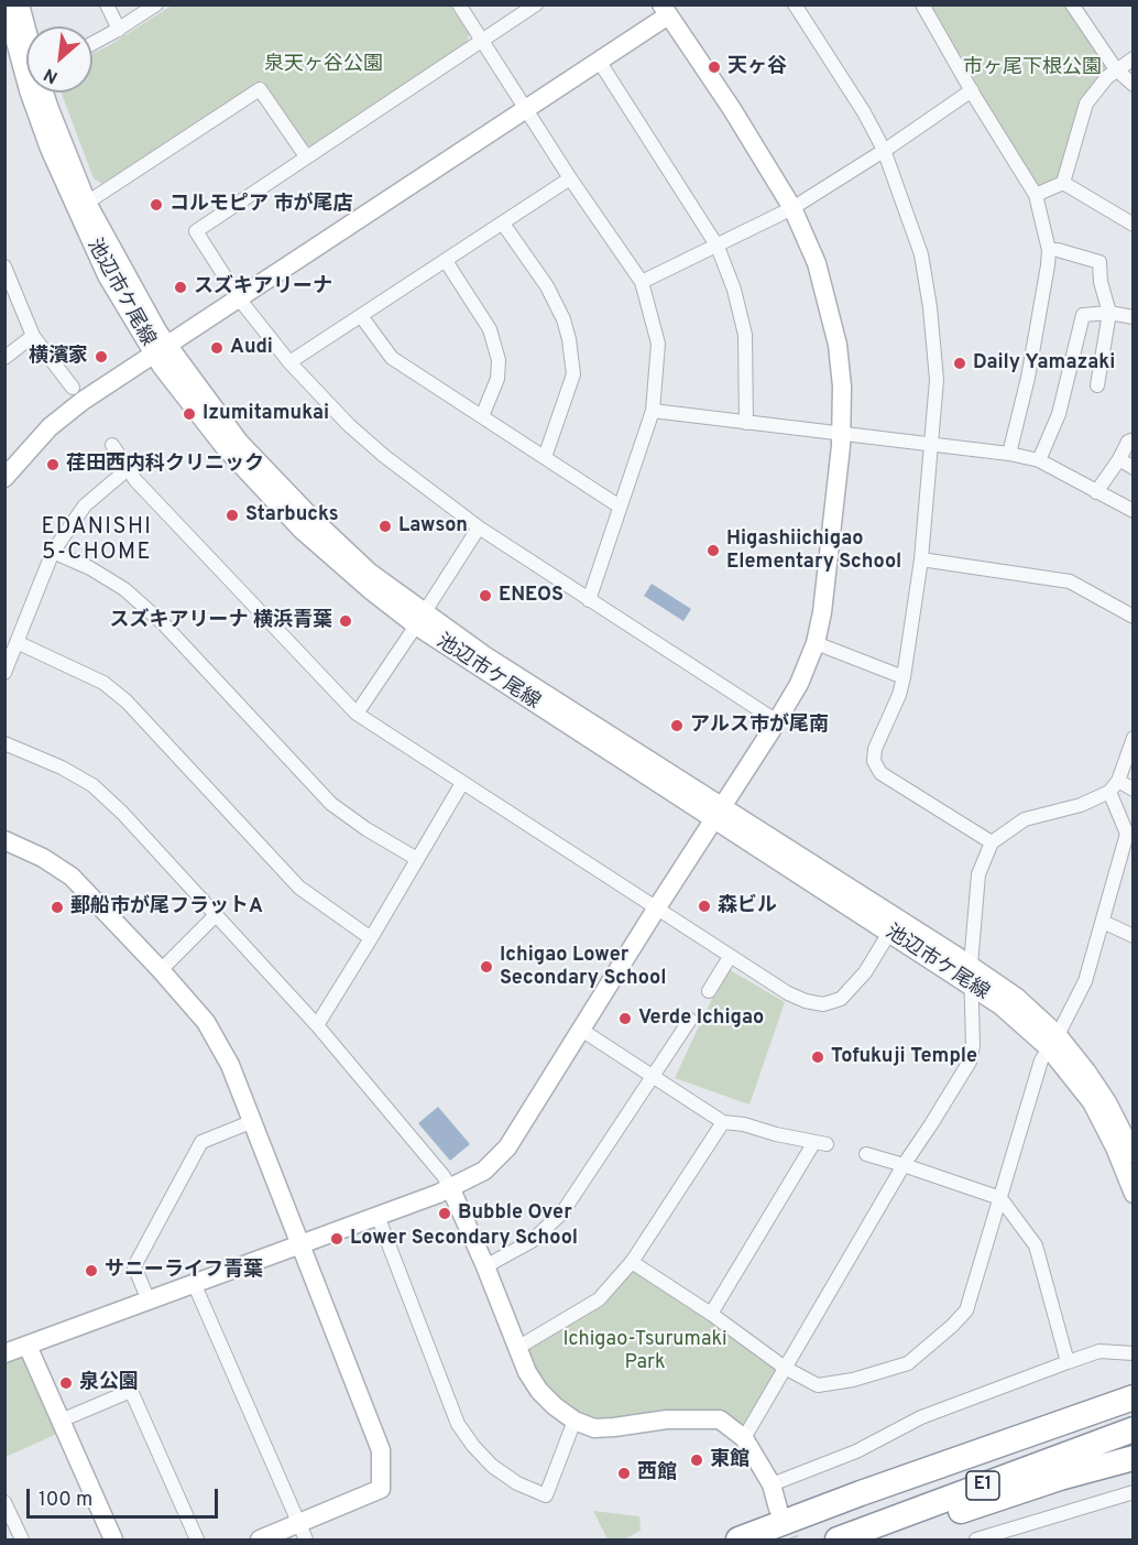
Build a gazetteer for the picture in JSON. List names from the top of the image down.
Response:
{
  "streets": {
    "highway": ["E1"],
    "street": ["池辺市ケ尾線"]
  },
  "districts": ["EDANISHI 5-CHOME"],
  "parks": ["泉天ヶ谷公園", "市ヶ尾下根公園", "Ichigao-Tsurumaki Park"],
  "places": [
    "天ヶ谷",
    "コルモピア 市が尾店",
    "スズキアリーナ",
    "Audi",
    "横濱家",
    "Daily Yamazaki",
    "Izumitamukai",
    "荏田西内科クリニック",
    "Starbucks",
    "Lawson",
    "Higashiichigao Elementary School",
    "ENEOS",
    "スズキアリーナ 横浜青葉",
    "アルス市が尾南",
    "森ビル",
    "郵船市が尾フラットA",
    "Ichigao Lower Secondary School",
    "Verde Ichigao",
    "Tofukuji Temple",
    "Bubble Over",
    "Lower Secondary School",
    "サニーライフ青葉",
    "泉公園",
    "東館",
    "西館"
  ],
  "scale_bar": "100 m",
  "north": "bottom left"
}
